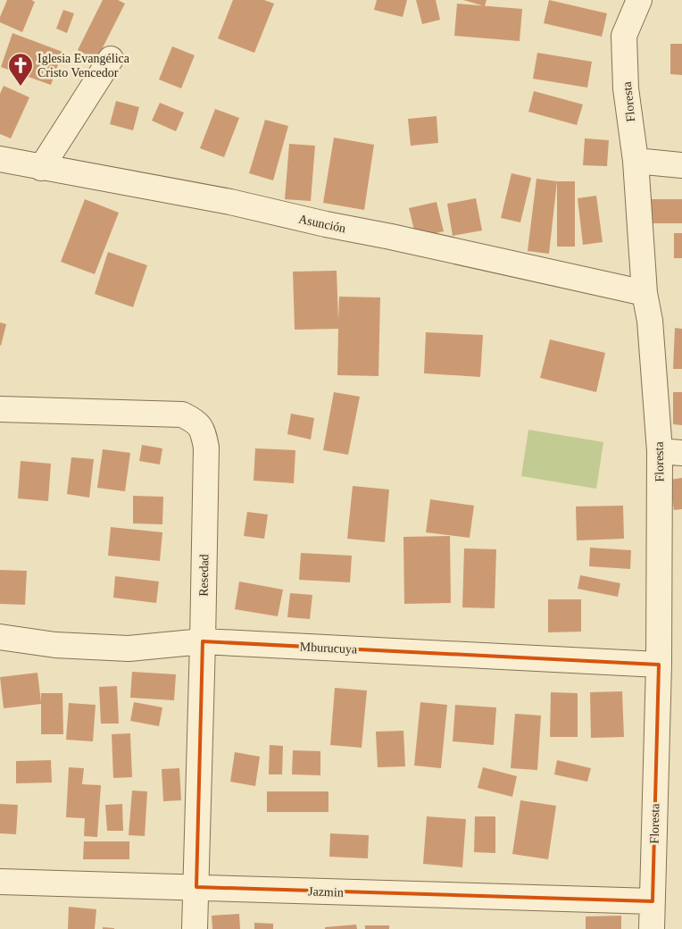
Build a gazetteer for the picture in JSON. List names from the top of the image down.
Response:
{
  "streets": {
    "street": [
      "Floresta",
      "Asunción",
      "Resedad",
      "Mburucuya",
      "Jazmin"
    ]
  },
  "crossings": [
    ["Floresta", "Asunción"],
    ["Floresta", "Mburucuya"],
    ["Floresta", "Jazmin"],
    ["Resedad", "Mburucuya"],
    ["Resedad", "Jazmin"]
  ],
  "places": {
    "church": ["Iglesia Evangélica Cristo Vencedor"]
  }
}
